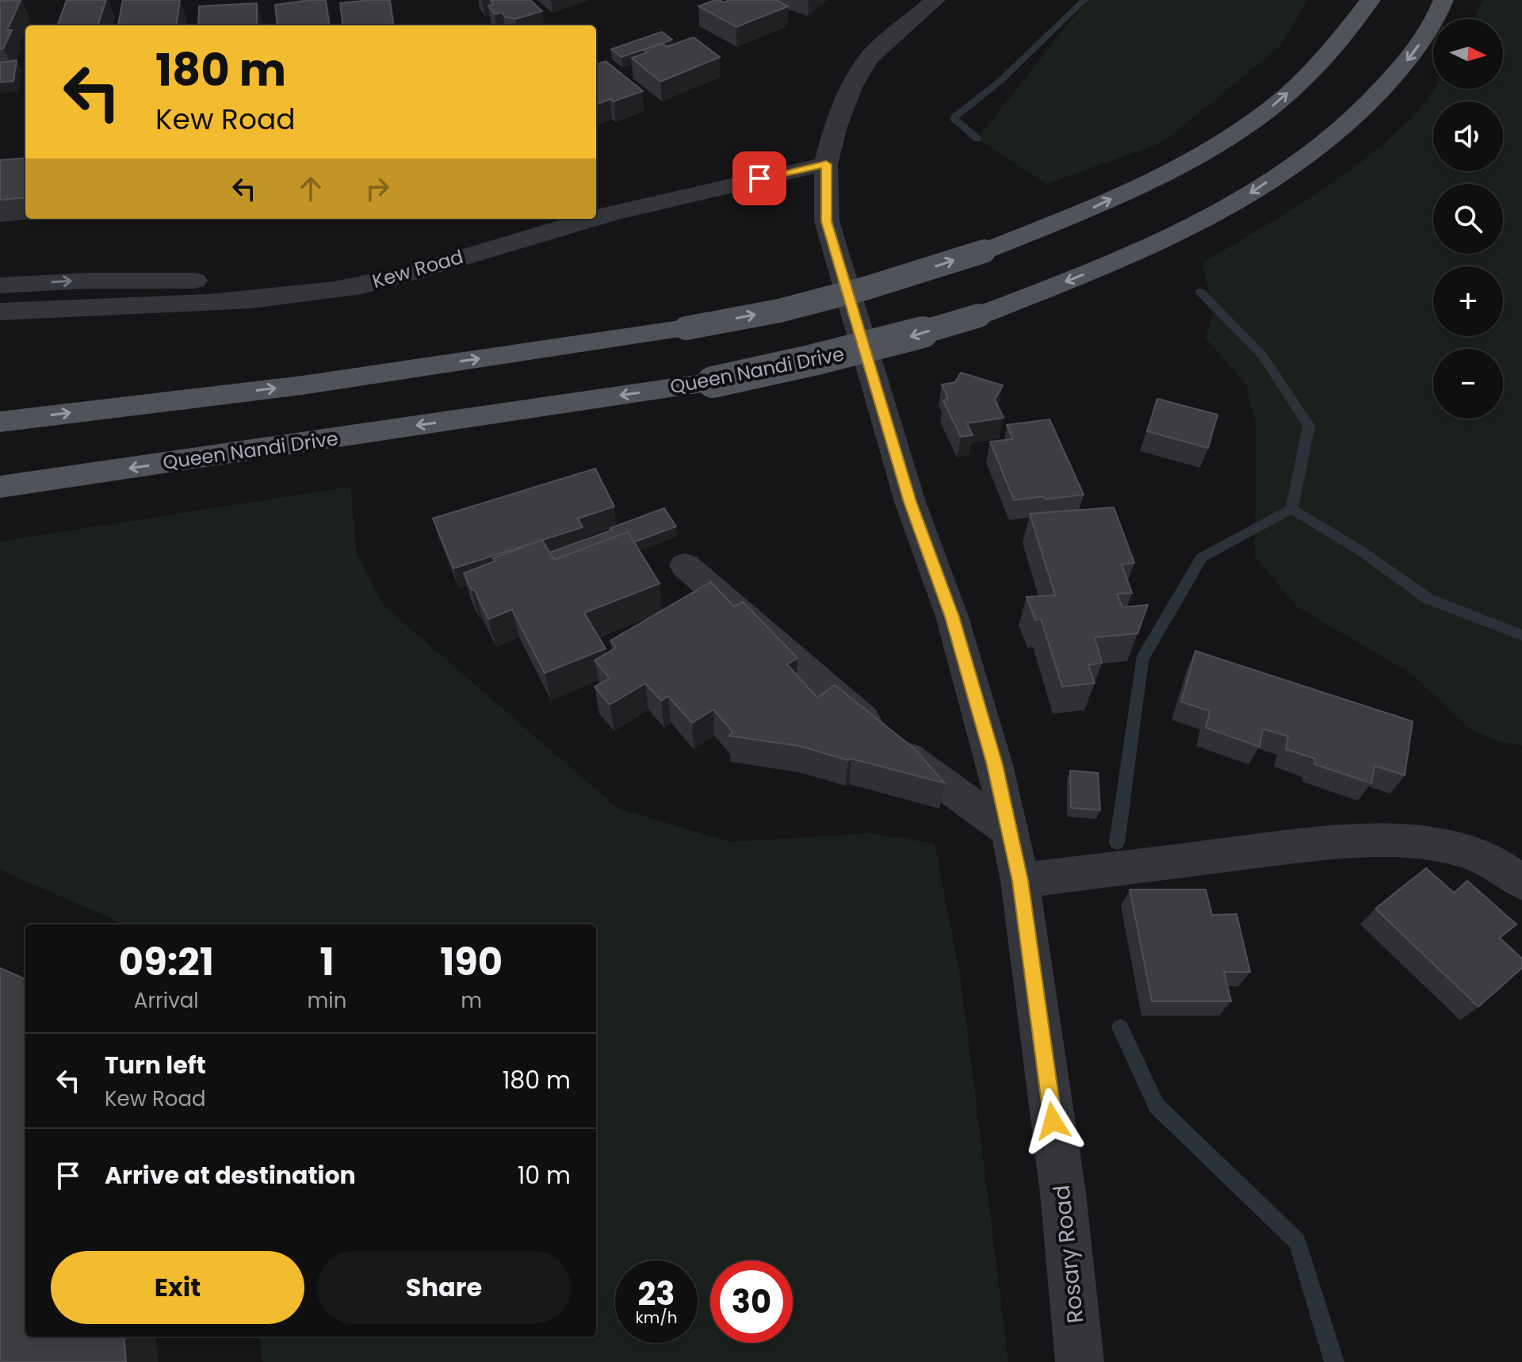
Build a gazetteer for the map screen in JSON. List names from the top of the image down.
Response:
{
  "streets": {
    "main road": ["Queen Nandi Drive"],
    "street": ["Kew Road", "Rosary Road"]
  },
  "crossings": [
    ["Kew Road", "Rosary Road"]
  ],
  "north": "right",
  "page": {
    "map_buttons": ["+", "−"],
    "turn": ["180 m", "Kew Road"],
    "eta": [
      "09:21",
      "Arrival",
      "1",
      "min",
      "190",
      "m"
    ],
    "list": [
      {
        "name": "Turn left",
        "note": "Kew Road",
        "value": "180 m"
      },
      {
        "name": "Arrive at destination",
        "value": "10 m"
      }
    ],
    "buttons": ["Exit", "Share"],
    "speed": "23 km/h",
    "limit": "30"
  }
}
